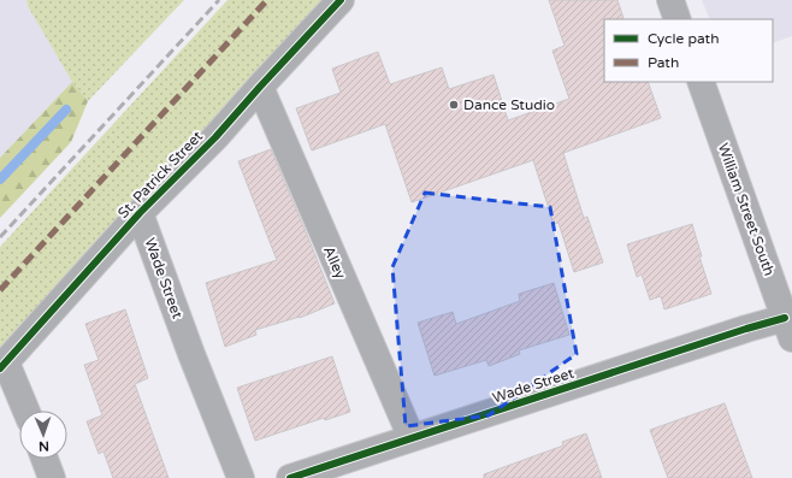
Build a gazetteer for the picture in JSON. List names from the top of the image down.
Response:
{
  "streets": {
    "street": [
      "St. Patrick Street",
      "William Street South",
      "Alley",
      "Wade Street"
    ]
  },
  "crossings": [
    ["St. Patrick Street", "Alley"],
    ["St. Patrick Street", "Wade Street"],
    ["William Street South", "Wade Street"],
    ["Alley", "Wade Street"]
  ],
  "places": ["Dance Studio"],
  "legend": ["Cycle path", "Path"],
  "north": "bottom"
}
